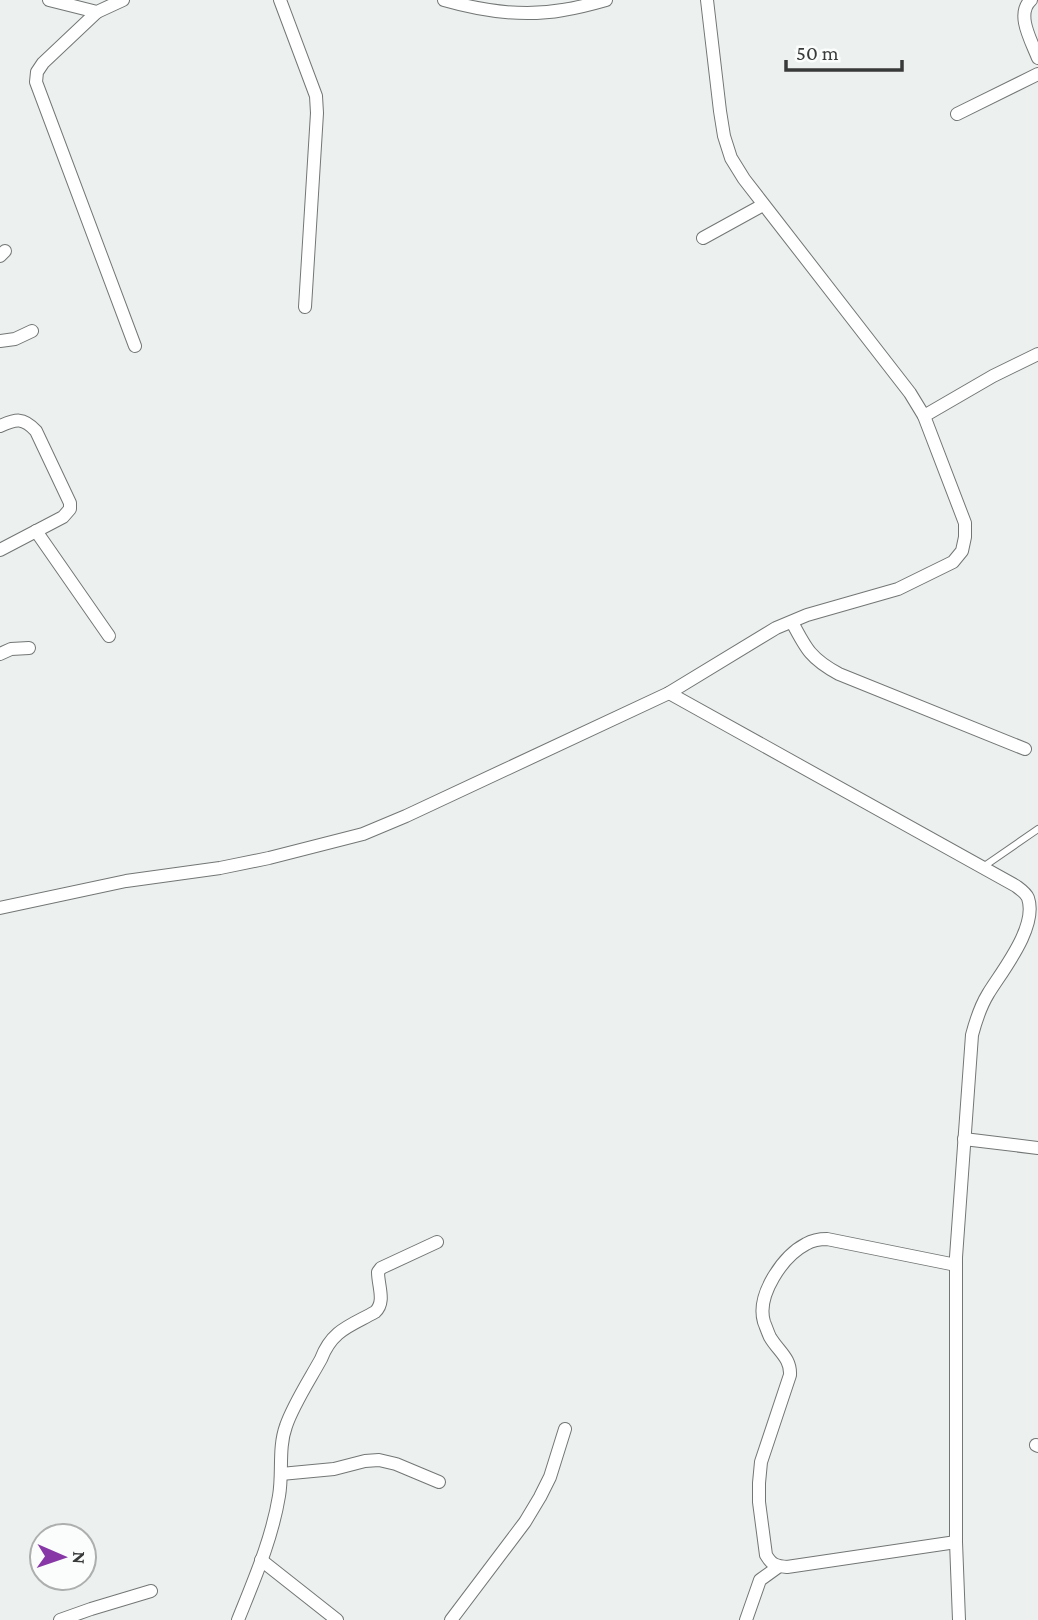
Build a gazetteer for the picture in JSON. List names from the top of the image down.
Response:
{
  "scale_bar": "50 m",
  "north": "right"
}
